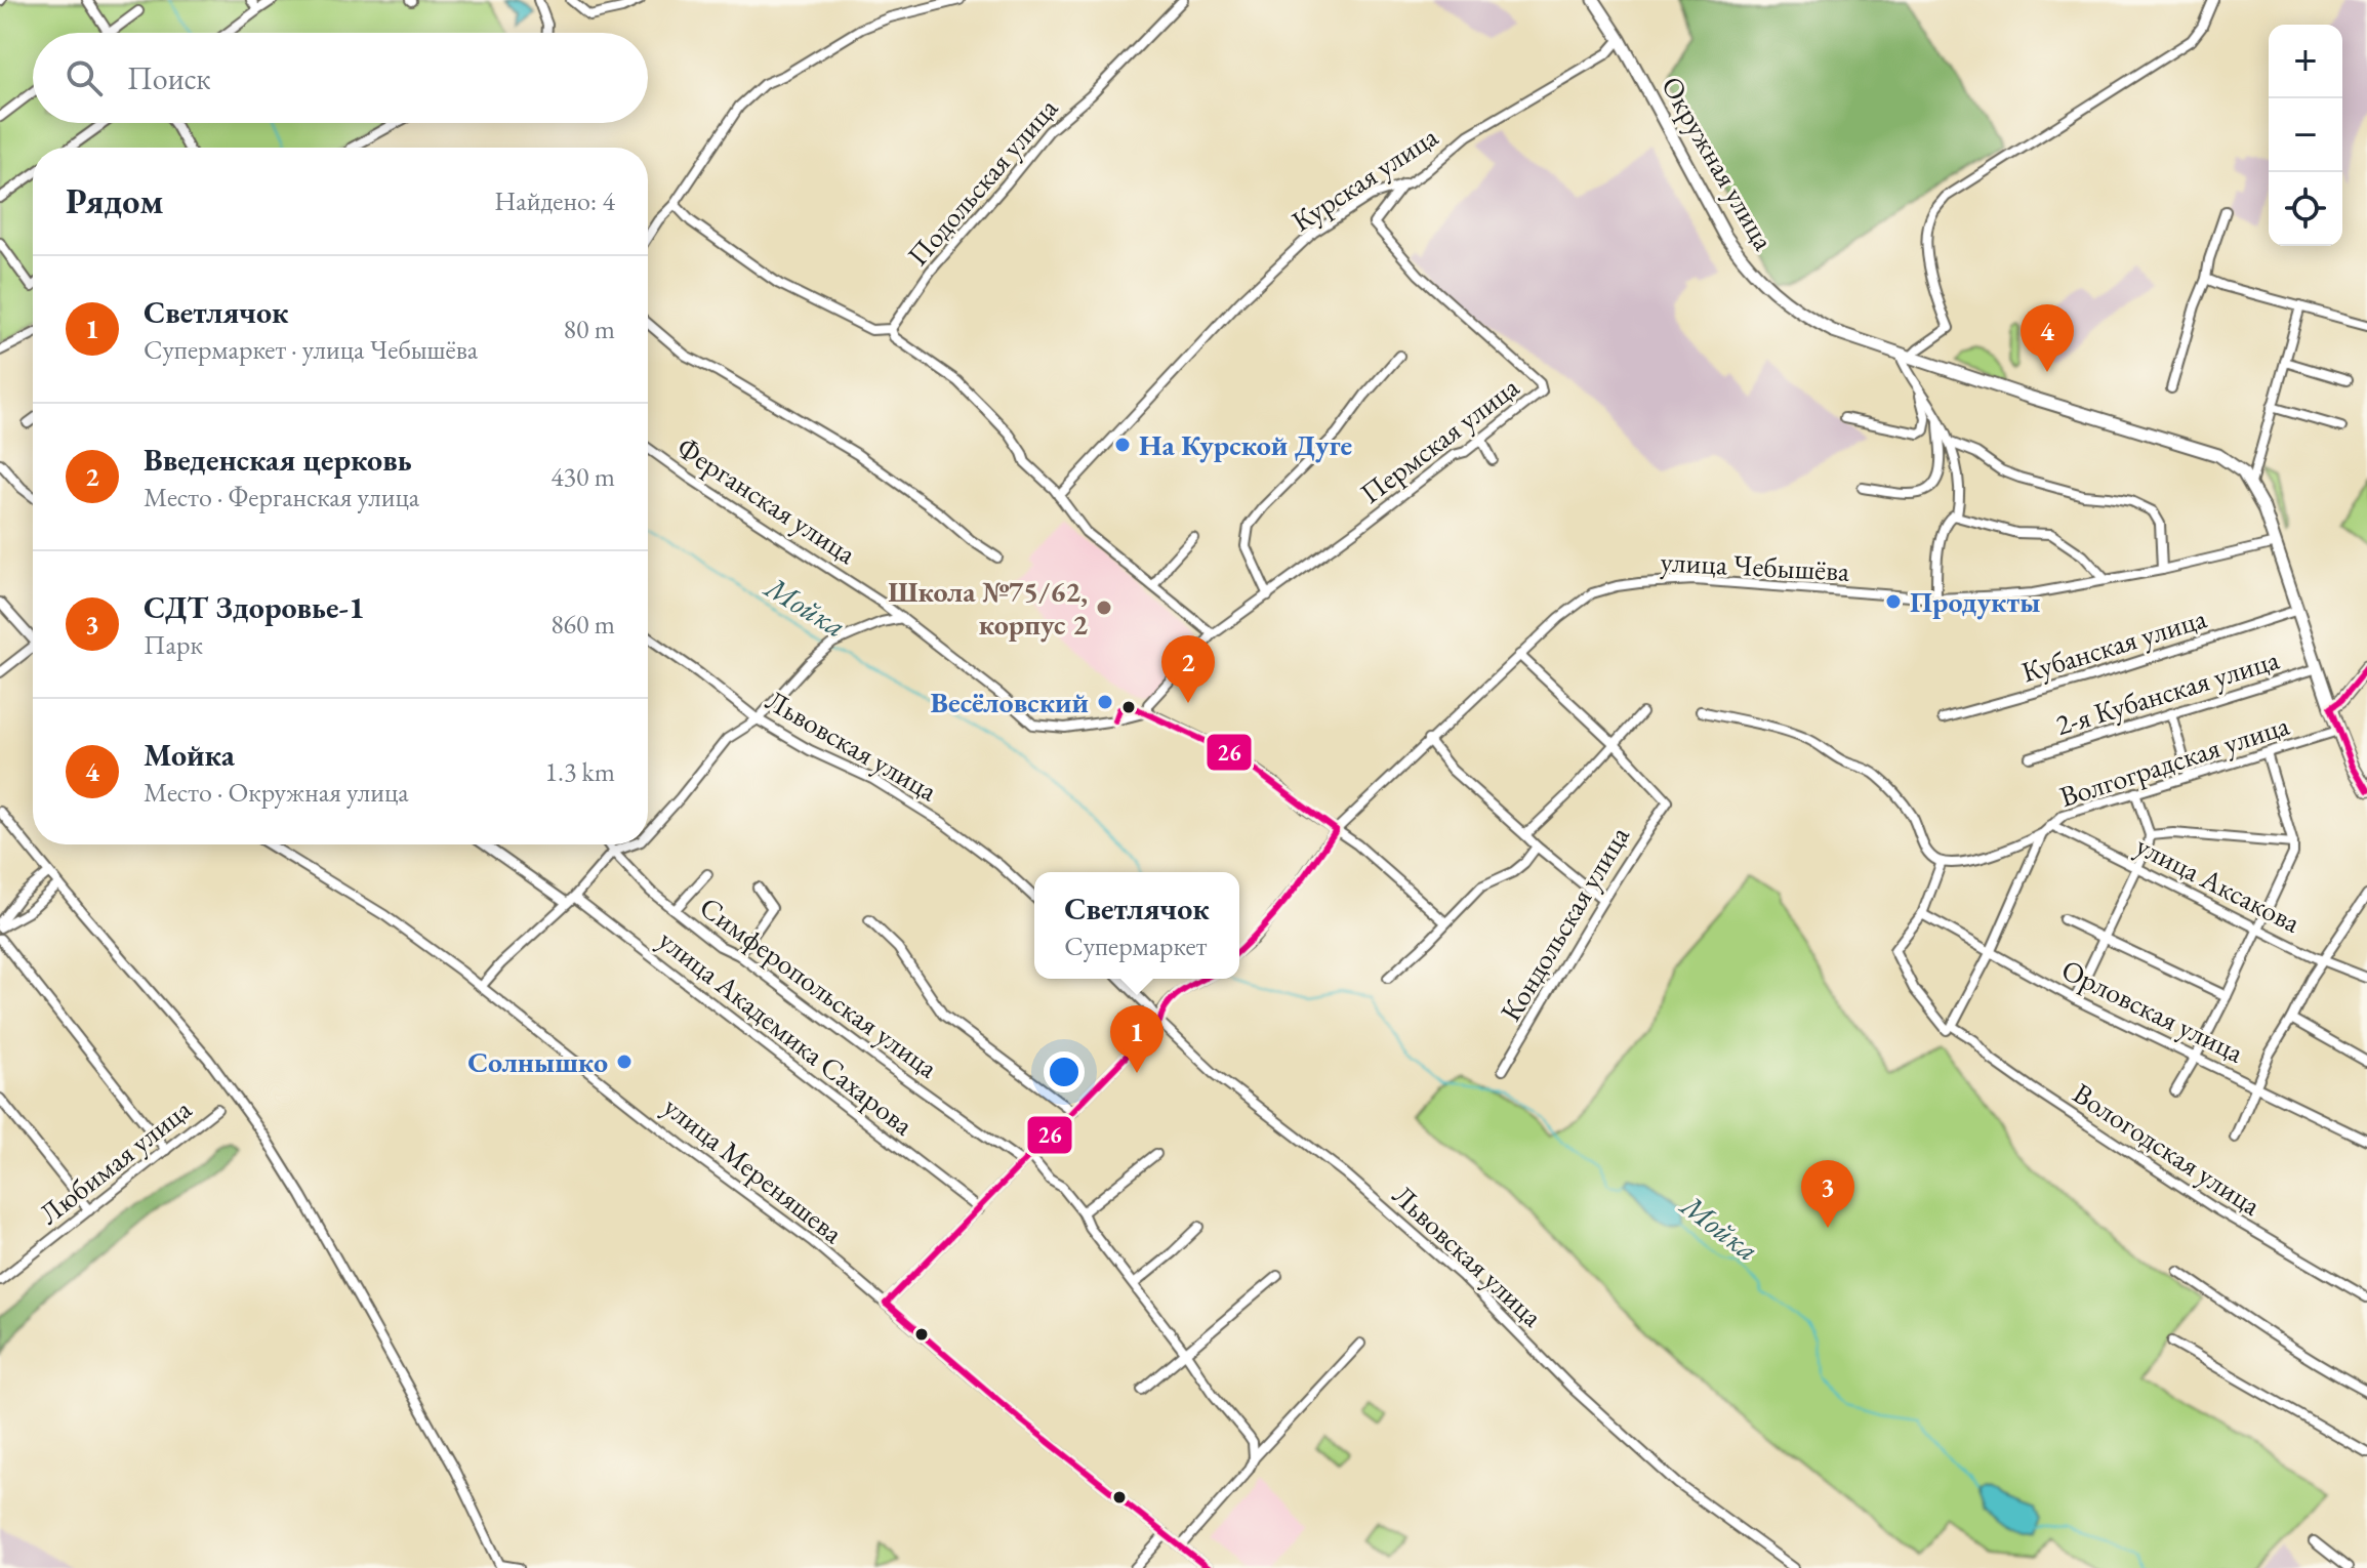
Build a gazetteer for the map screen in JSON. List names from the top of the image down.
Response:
{
  "streets": {
    "main road": ["Окружная улица"],
    "street": [
      "Курская улица",
      "Подольская улица",
      "Пермская улица",
      "Ферганская улица",
      "улица Чебышёва",
      "Кубанская улица",
      "2-я Кубанская улица",
      "Львовская улица",
      "Волгоградская улица",
      "улица Аксакова",
      "Кондольская улица",
      "Симферопольская улица",
      "Орловская улица",
      "улица Академика Сахарова",
      "Вологодская улица",
      "Любимая улица",
      "улица Мереняшева"
    ]
  },
  "crossings": [
    ["Окружная улица", "Курская улица"],
    ["Окружная улица", "улица Чебышёва"],
    ["Окружная улица", "Кубанская улица"],
    ["Окружная улица", "2-я Кубанская улица"],
    ["Окружная улица", "Волгоградская улица"],
    ["Курская улица", "Пермская улица"],
    ["Пермская улица", "Ферганская улица"],
    ["Волгоградская улица", "улица Аксакова"],
    ["Волгоградская улица", "Орловская улица"],
    ["Волгоградская улица", "Вологодская улица"],
    ["Орловская улица", "Вологодская улица"]
  ],
  "water": ["Мойка"],
  "places": [
    "На Курской Дуге",
    "Продукты",
    "Школа №75/62, корпус 2",
    "Весёловский",
    "Солнышко"
  ],
  "lines": ["transit line 26"],
  "page": {
    "map_buttons": ["+", "−"],
    "search": "Поиск",
    "heading": ["Рядом", "Найдено: 4"],
    "list": [
      {
        "mark": "1",
        "name": "Светлячок",
        "note": "Супермаркет · улица Чебышёва",
        "value": "80 m"
      },
      {
        "mark": "2",
        "name": "Введенская церковь",
        "note": "Место · Ферганская улица",
        "value": "430 m"
      },
      {
        "mark": "3",
        "name": "СДТ Здоровье-1",
        "note": "Парк",
        "value": "860 m"
      },
      {
        "mark": "4",
        "name": "Мойка",
        "note": "Место · Окружная улица",
        "value": "1.3 km"
      }
    ],
    "pins": [
      "4",
      "2",
      "1",
      "3"
    ],
    "popup": ["Светлячок", "Супермаркет"]
  }
}
